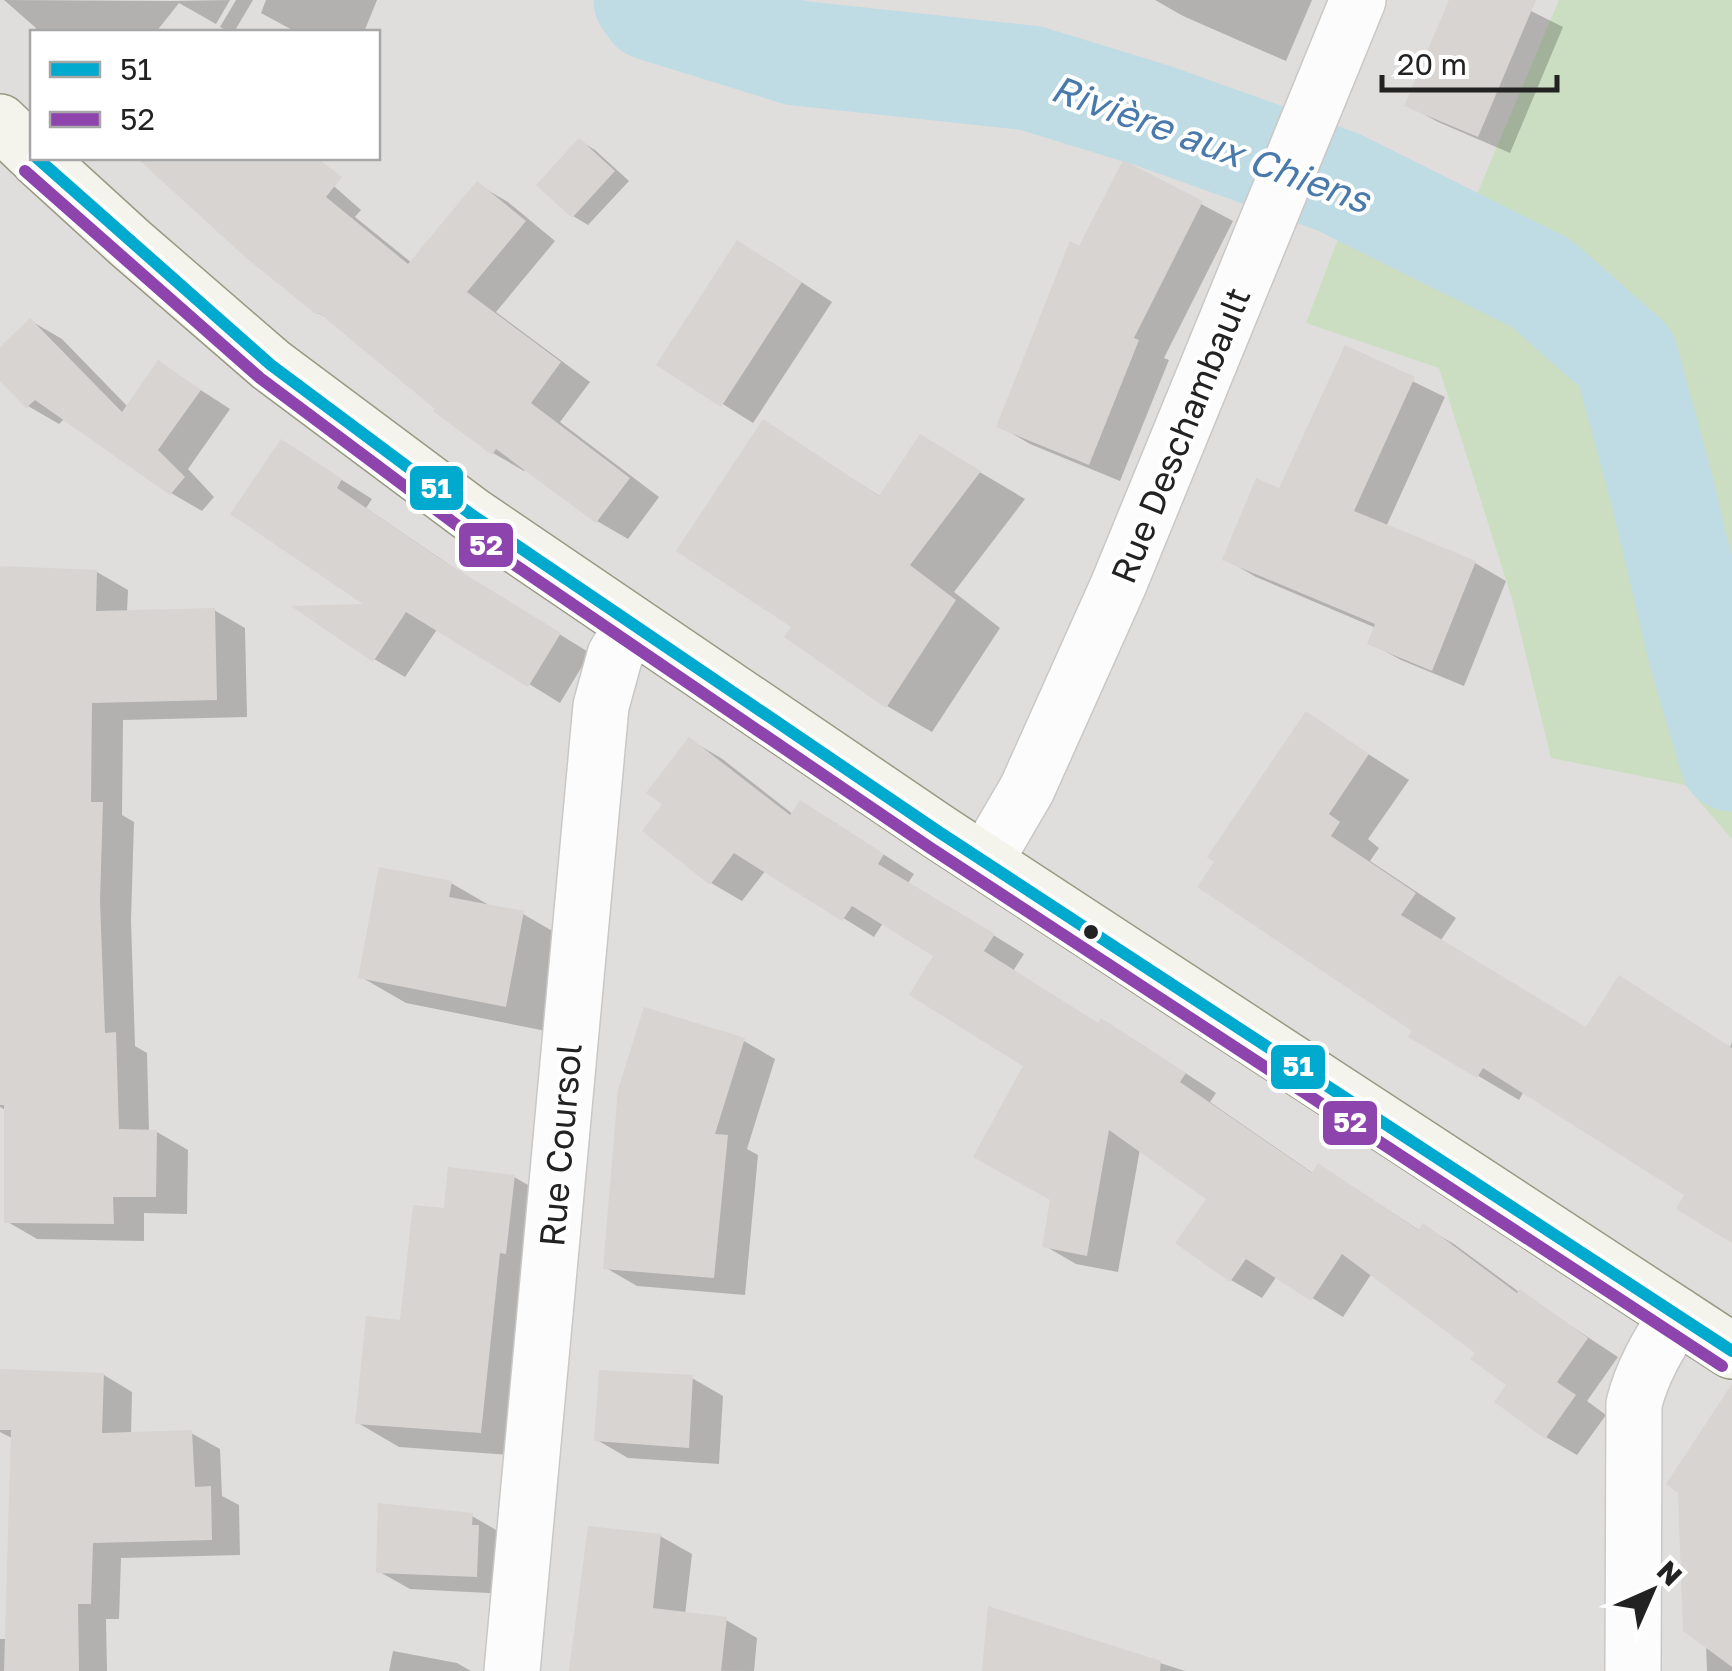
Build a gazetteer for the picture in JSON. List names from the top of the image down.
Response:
{
  "streets": {
    "street": ["Rue Deschambault", "Rue Coursol"]
  },
  "water": ["Rivière aux Chiens"],
  "lines": ["transit line 51", "transit line 52"],
  "legend": ["51", "52"],
  "scale_bar": "20 m",
  "north": "top right"
}
